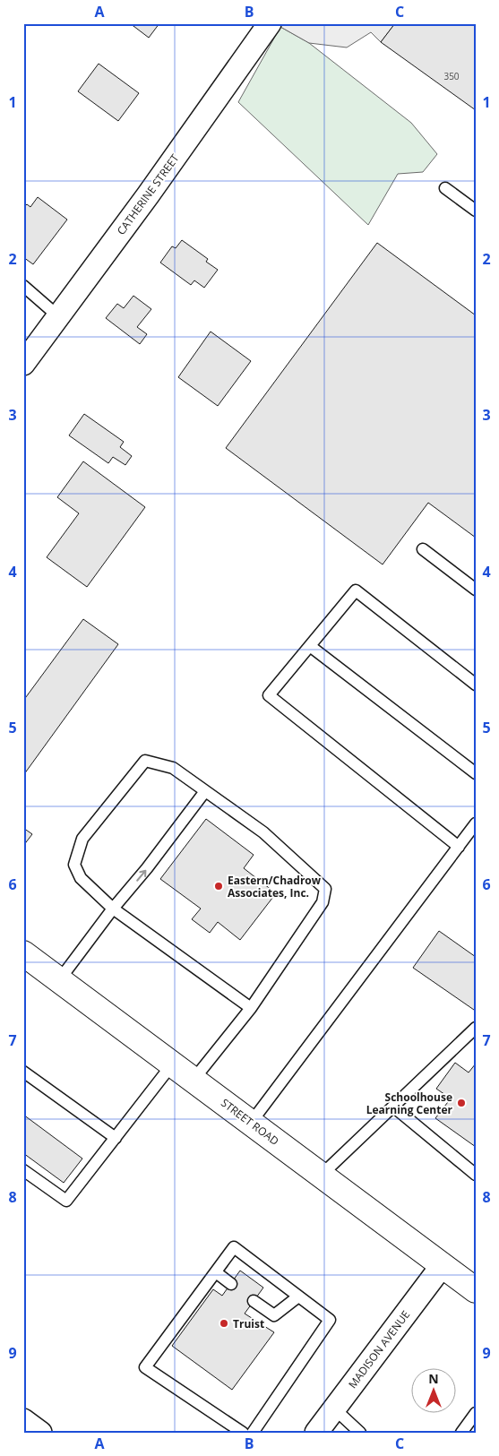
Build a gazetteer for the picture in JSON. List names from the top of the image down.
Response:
{
  "streets": {
    "main road": ["STREET ROAD"],
    "street": ["CATHERINE STREET", "MADISON AVENUE"]
  },
  "crossings": [
    ["STREET ROAD", "MADISON AVENUE"]
  ],
  "places": ["Eastern/Chadrow Associates, Inc.", "Schoolhouse Learning Center", "Truist"],
  "house_numbers": ["350"],
  "north": "top",
  "grid": {
    "columns": ["A", "B", "C"],
    "rows": [
      "1",
      "2",
      "3",
      "4",
      "5",
      "6",
      "7",
      "8",
      "9"
    ]
  }
}
